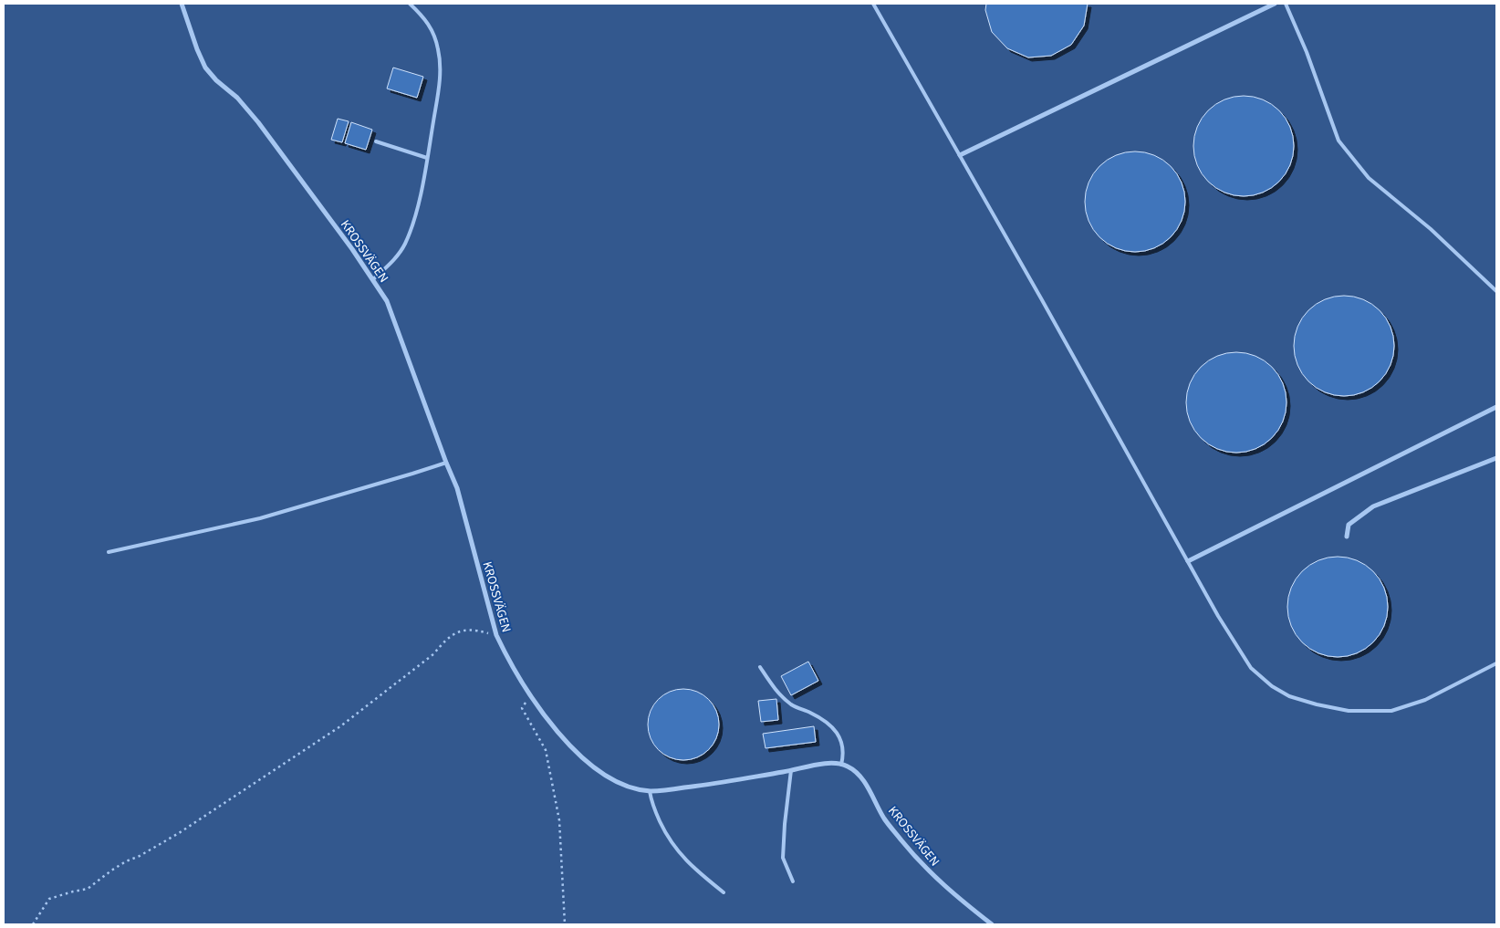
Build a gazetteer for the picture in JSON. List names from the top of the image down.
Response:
{
  "streets": {
    "street": ["KROSSVÄGEN"]
  }
}
